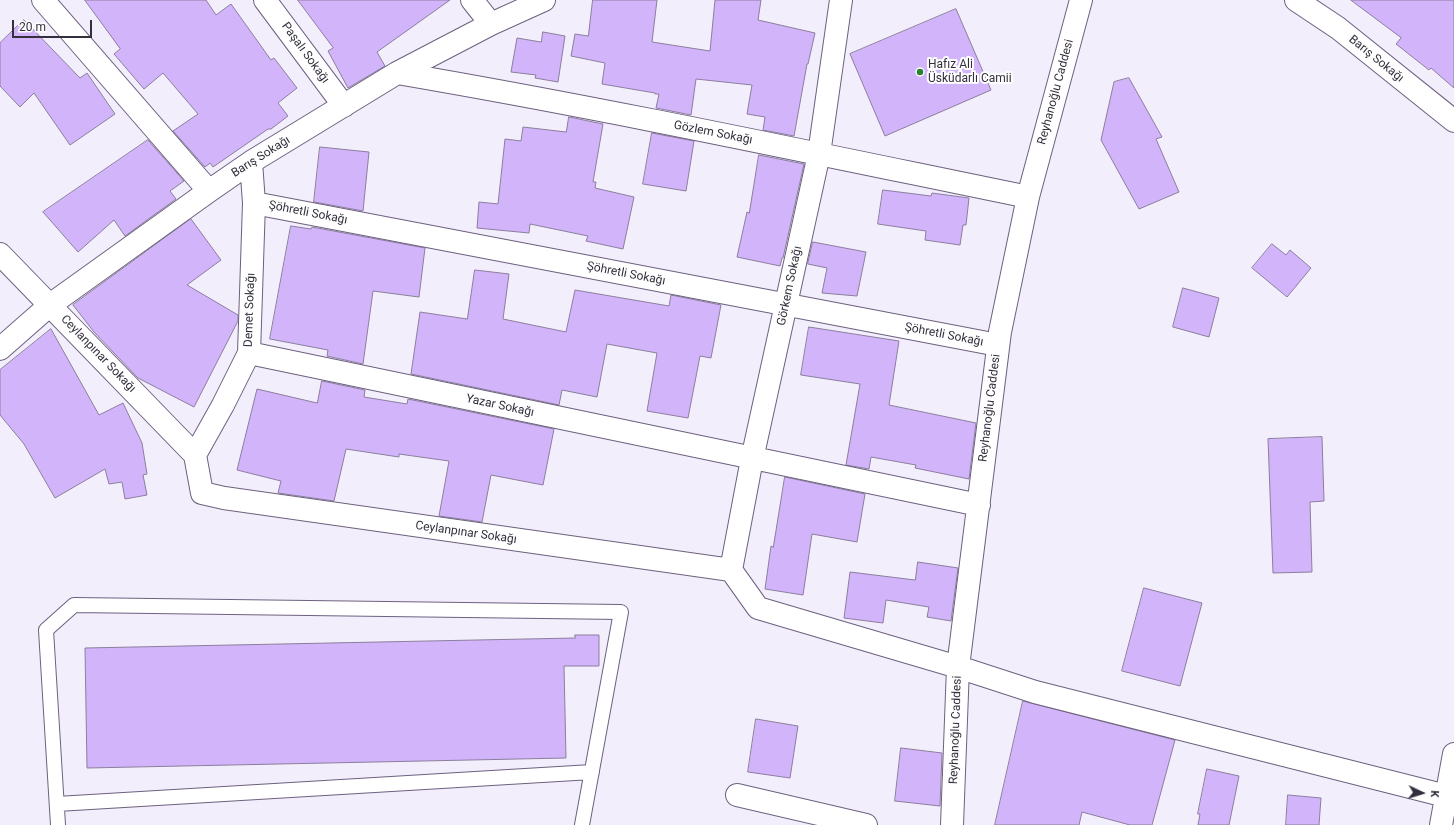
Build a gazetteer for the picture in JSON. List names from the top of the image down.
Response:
{
  "streets": {
    "street": [
      "Paşalı Sokağı",
      "Barış Sokağı",
      "Reyhanoğlu Caddesi",
      "Gözlem Sokağı",
      "Şöhretli Sokağı",
      "Görkem Sokağı",
      "Demet Sokağı",
      "Ceylanpınar Sokağı",
      "Yazar Sokağı"
    ]
  },
  "crossings": [
    ["Paşalı Sokağı", "Barış Sokağı"],
    ["Barış Sokağı", "Gözlem Sokağı"],
    ["Barış Sokağı", "Demet Sokağı"],
    ["Barış Sokağı", "Ceylanpınar Sokağı"],
    ["Reyhanoğlu Caddesi", "Gözlem Sokağı"],
    ["Reyhanoğlu Caddesi", "Şöhretli Sokağı"],
    ["Reyhanoğlu Caddesi", "Yazar Sokağı"],
    ["Gözlem Sokağı", "Görkem Sokağı"],
    ["Şöhretli Sokağı", "Görkem Sokağı"],
    ["Şöhretli Sokağı", "Demet Sokağı"],
    ["Görkem Sokağı", "Ceylanpınar Sokağı"],
    ["Görkem Sokağı", "Yazar Sokağı"],
    ["Demet Sokağı", "Ceylanpınar Sokağı"],
    ["Demet Sokağı", "Yazar Sokağı"]
  ],
  "places": ["Hafız Ali Üsküdarlı Camii"],
  "scale_bar": "20 m",
  "north": "right"
}
